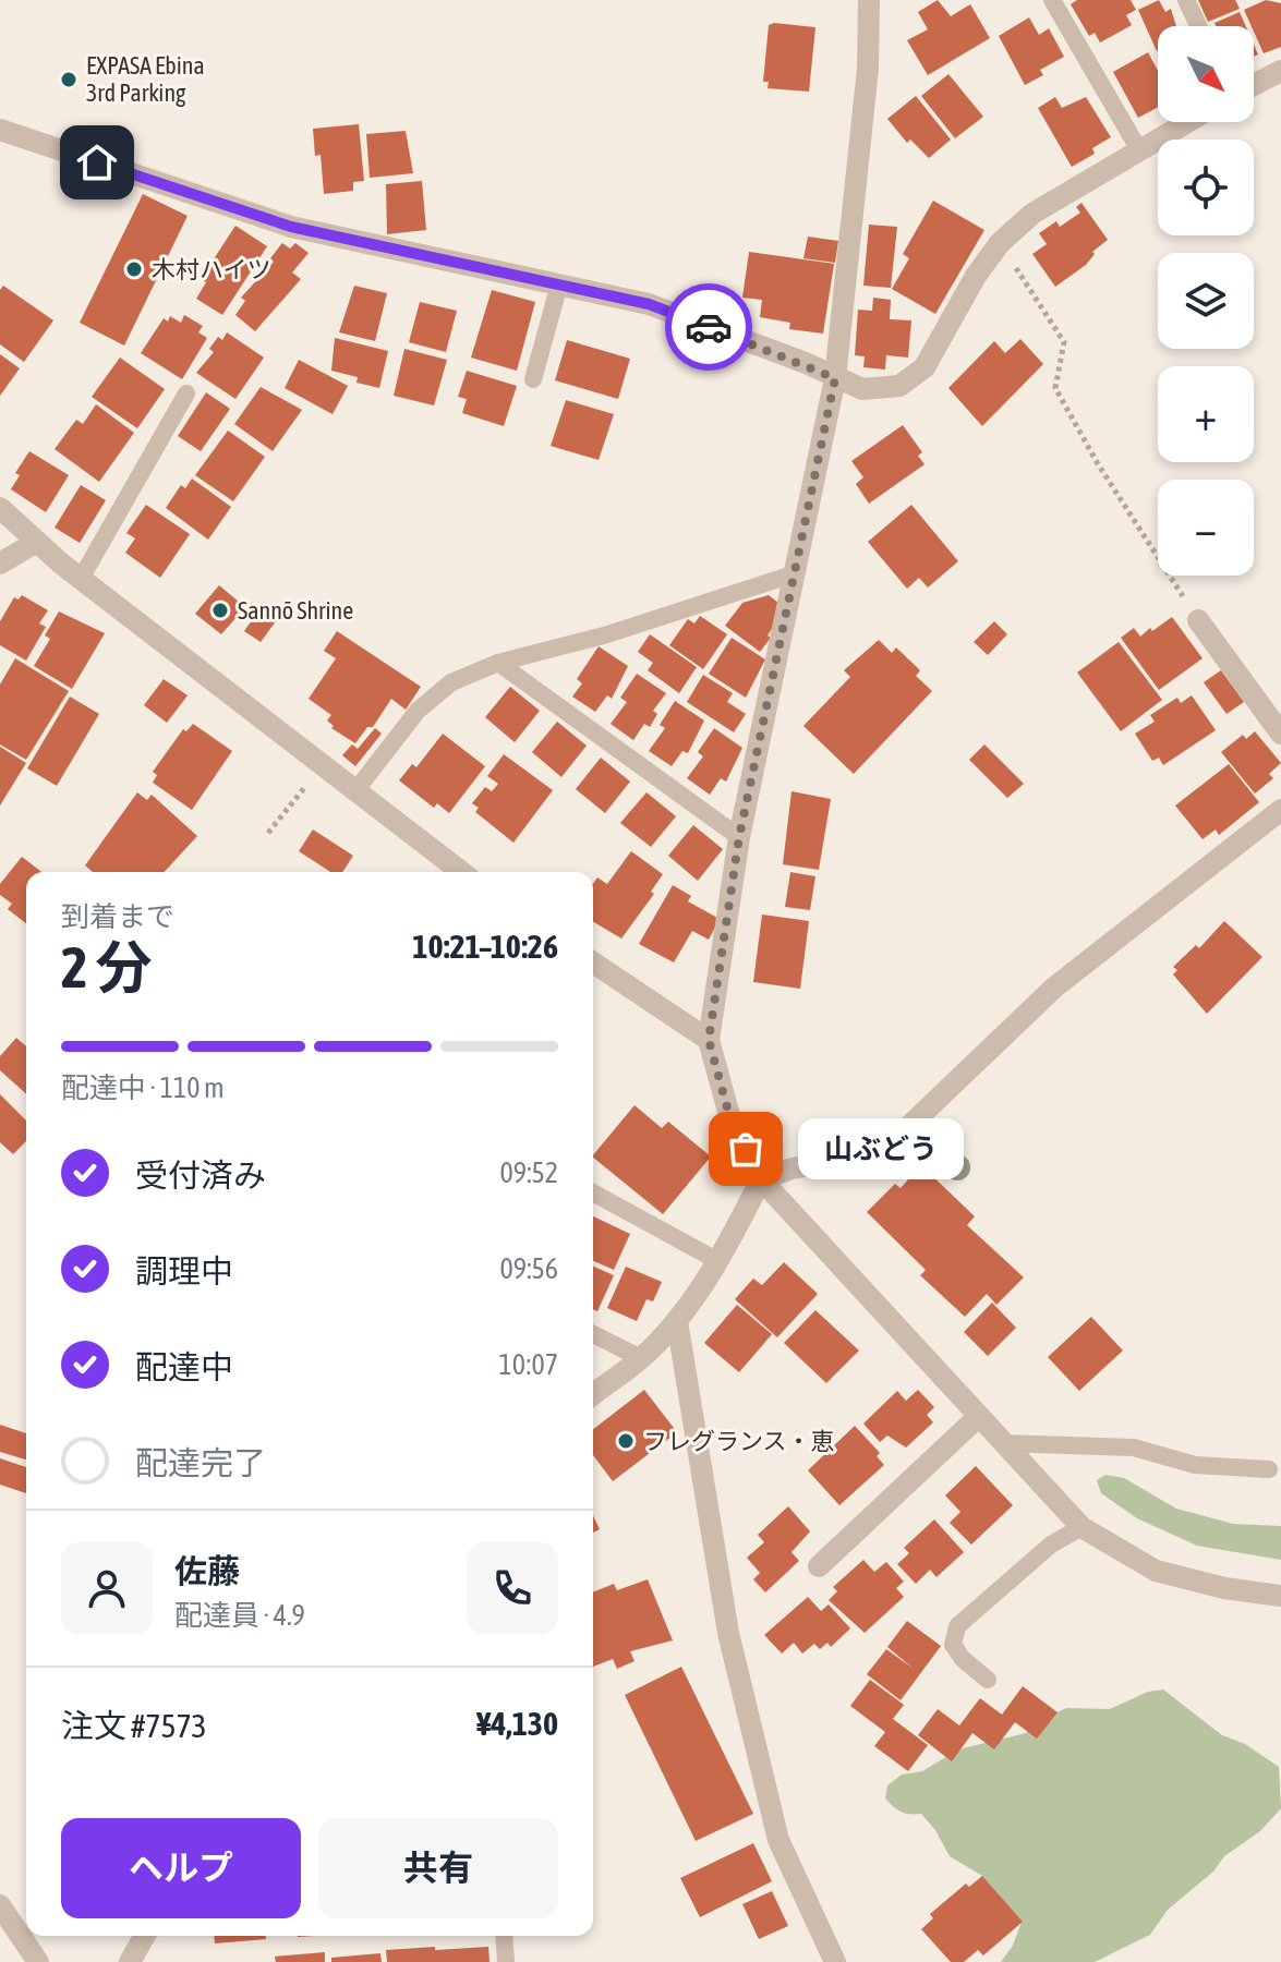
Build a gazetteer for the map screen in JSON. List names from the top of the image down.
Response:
{
  "places": [
    "EXPASA Ebina 3rd Parking",
    "木村ハイツ",
    "Sannō Shrine",
    "山ぶどう",
    "フレグランス・恵"
  ],
  "north": "bottom right",
  "page": {
    "map_buttons": ["+", "−"],
    "heading": ["2 分", "到着まで", "10:21–10:26"],
    "panel": [
      "佐藤",
      "配達員 · 4.9",
      "注文 #7573",
      "¥4,130"
    ],
    "bar": "配達中 · 110 m",
    "bubble": "山ぶどう",
    "list": [
      ["受付済み", "09:52"],
      ["調理中", "09:56"],
      ["配達中", "10:07"],
      "配達完了"
    ],
    "buttons": ["ヘルプ", "共有"]
  }
}
